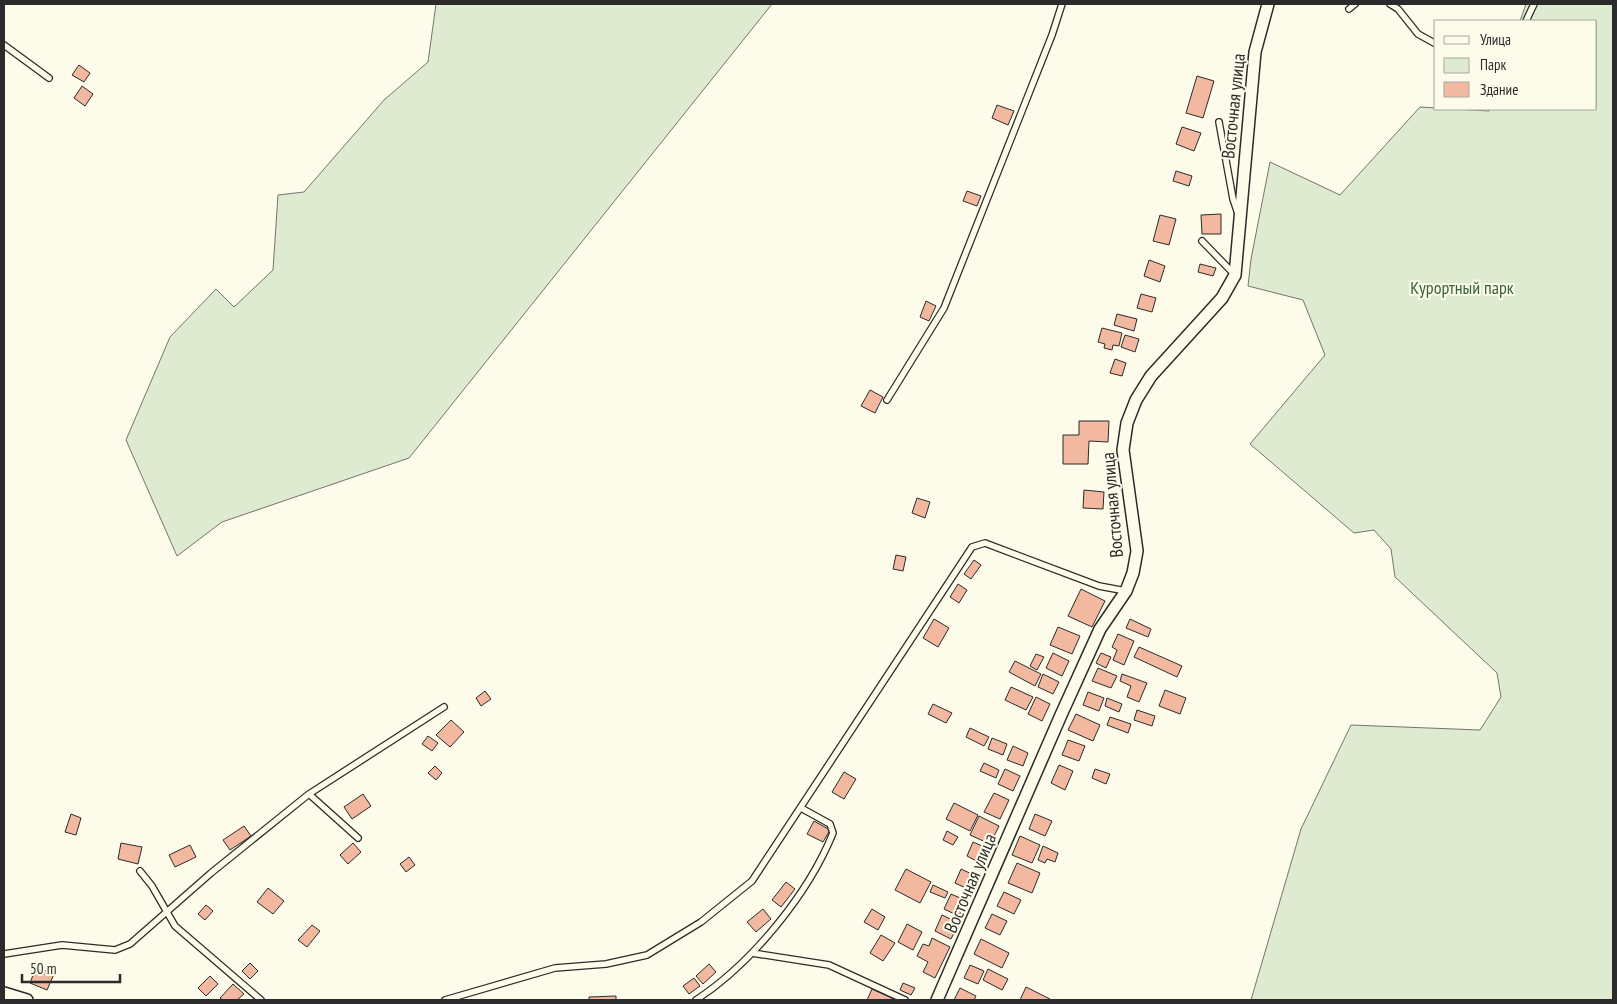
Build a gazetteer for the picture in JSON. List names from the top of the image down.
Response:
{
  "streets": {
    "street": ["Восточная улица"]
  },
  "parks": ["Курортный парк"],
  "legend": ["Улица", "Парк", "Здание"],
  "scale_bar": "50 m"
}
